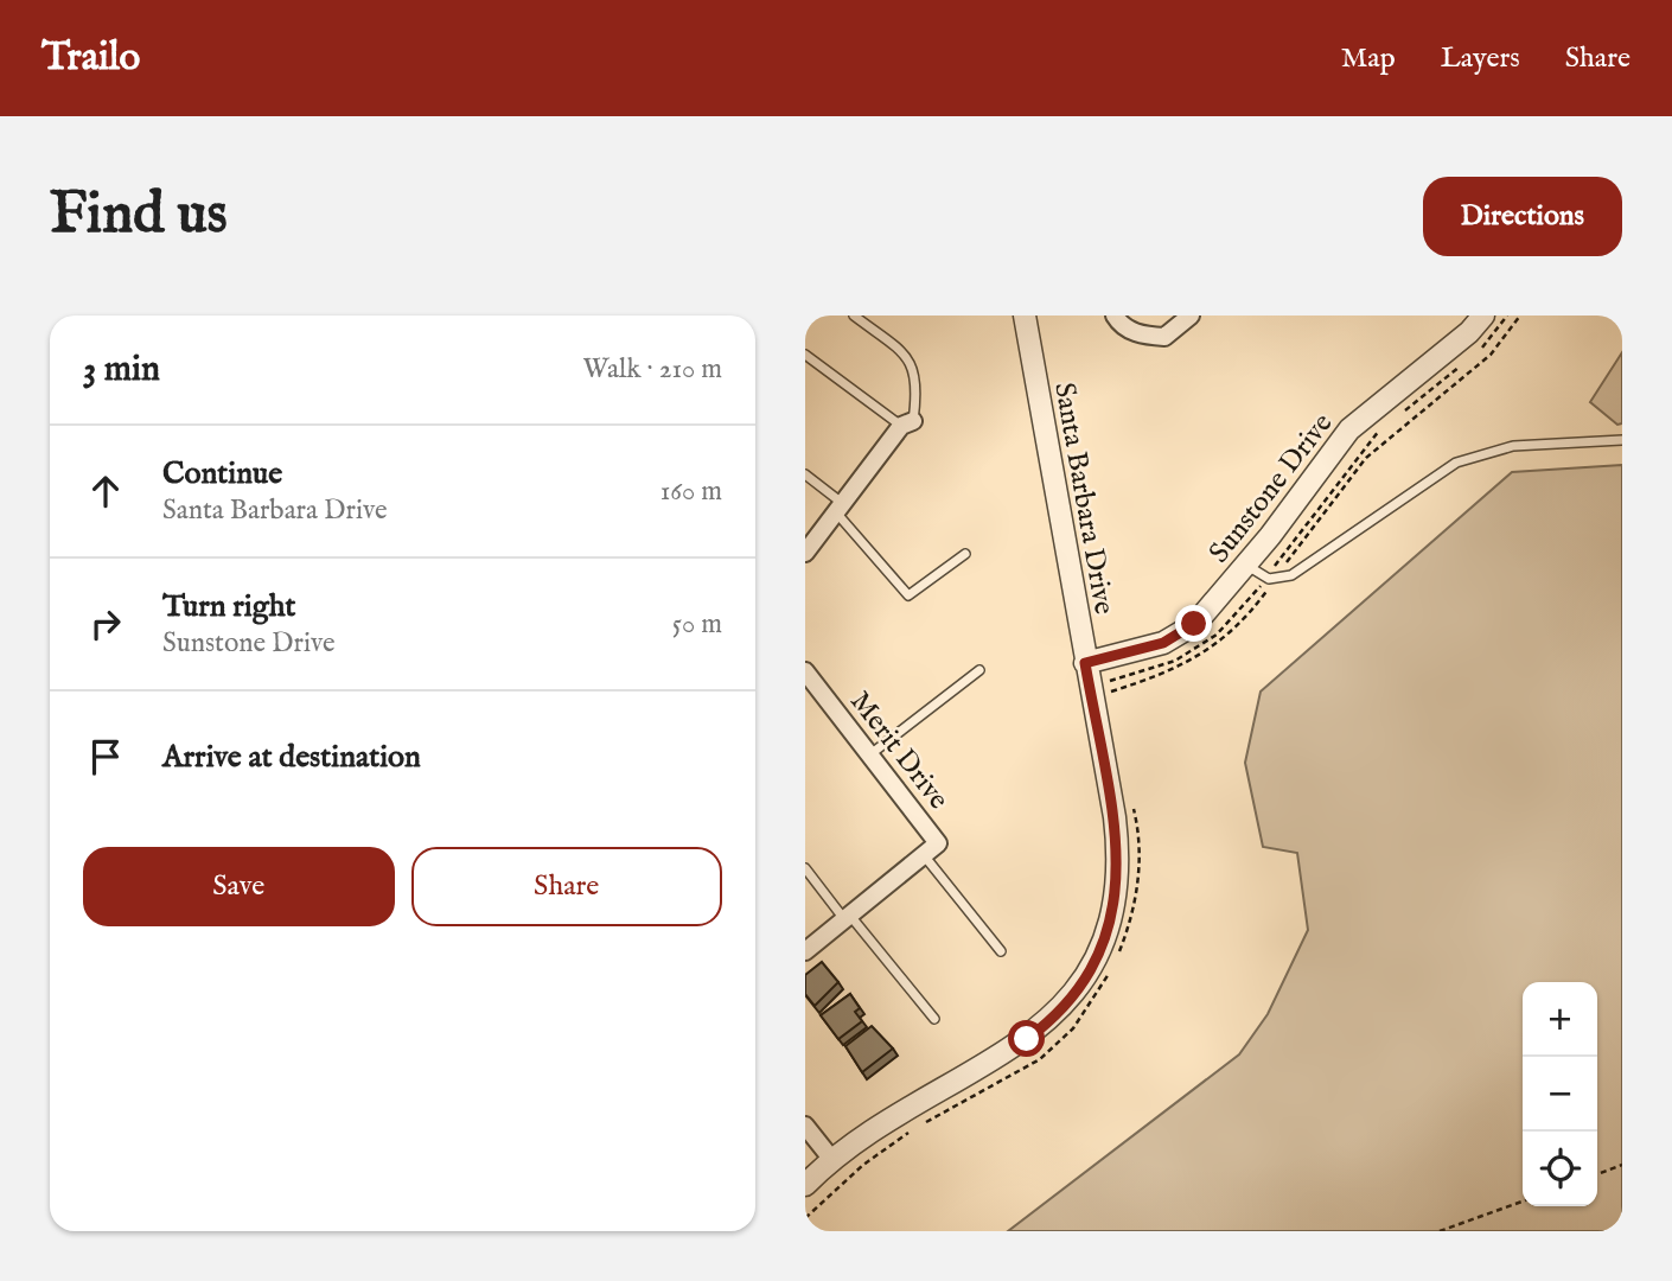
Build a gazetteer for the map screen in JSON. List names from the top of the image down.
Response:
{
  "streets": {
    "street": ["Sunstone Drive", "Santa Barbara Drive", "Merit Drive"]
  },
  "crossings": [
    ["Sunstone Drive", "Santa Barbara Drive"]
  ],
  "page": {
    "header": "Trailo",
    "nav": ["Map", "Layers", "Share"],
    "buttons": [
      "Directions",
      ["Save", "Share"]
    ],
    "title": "Find us",
    "heading": ["3 min", "Walk · 210 m"],
    "list": [
      ["Continue", "Santa Barbara Drive", "160 m"],
      ["Turn right", "Sunstone Drive", "50 m"],
      "Arrive at destination"
    ],
    "map_buttons": ["+", "−"]
  }
}
